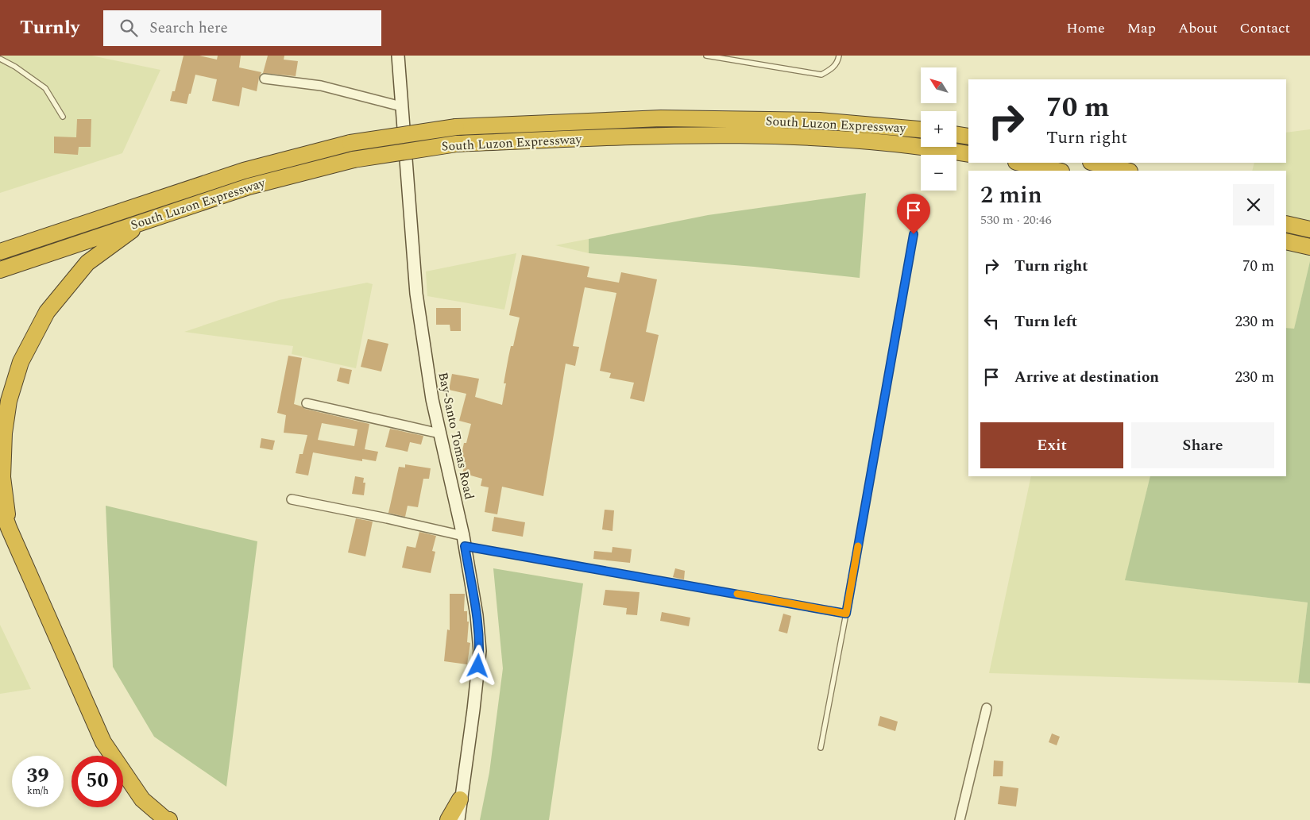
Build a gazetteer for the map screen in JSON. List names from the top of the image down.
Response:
{
  "streets": {
    "highway": ["South Luzon Expressway"],
    "main road": ["Bay-Santo Tomas Road"]
  },
  "north": "top left",
  "page": {
    "header": "Turnly",
    "search": "Search here",
    "nav": [
      "Home",
      "Map",
      "About",
      "Contact"
    ],
    "map_buttons": ["+", "−"],
    "turn": ["70 m", "Turn right"],
    "heading": ["2 min", "530 m · 20:46"],
    "list": [
      {
        "name": "Turn right",
        "value": "70 m"
      },
      {
        "name": "Turn left",
        "value": "230 m"
      },
      {
        "name": "Arrive at destination",
        "value": "230 m"
      }
    ],
    "buttons": ["Exit", "Share"],
    "speed": "39 km/h",
    "limit": "50"
  }
}
